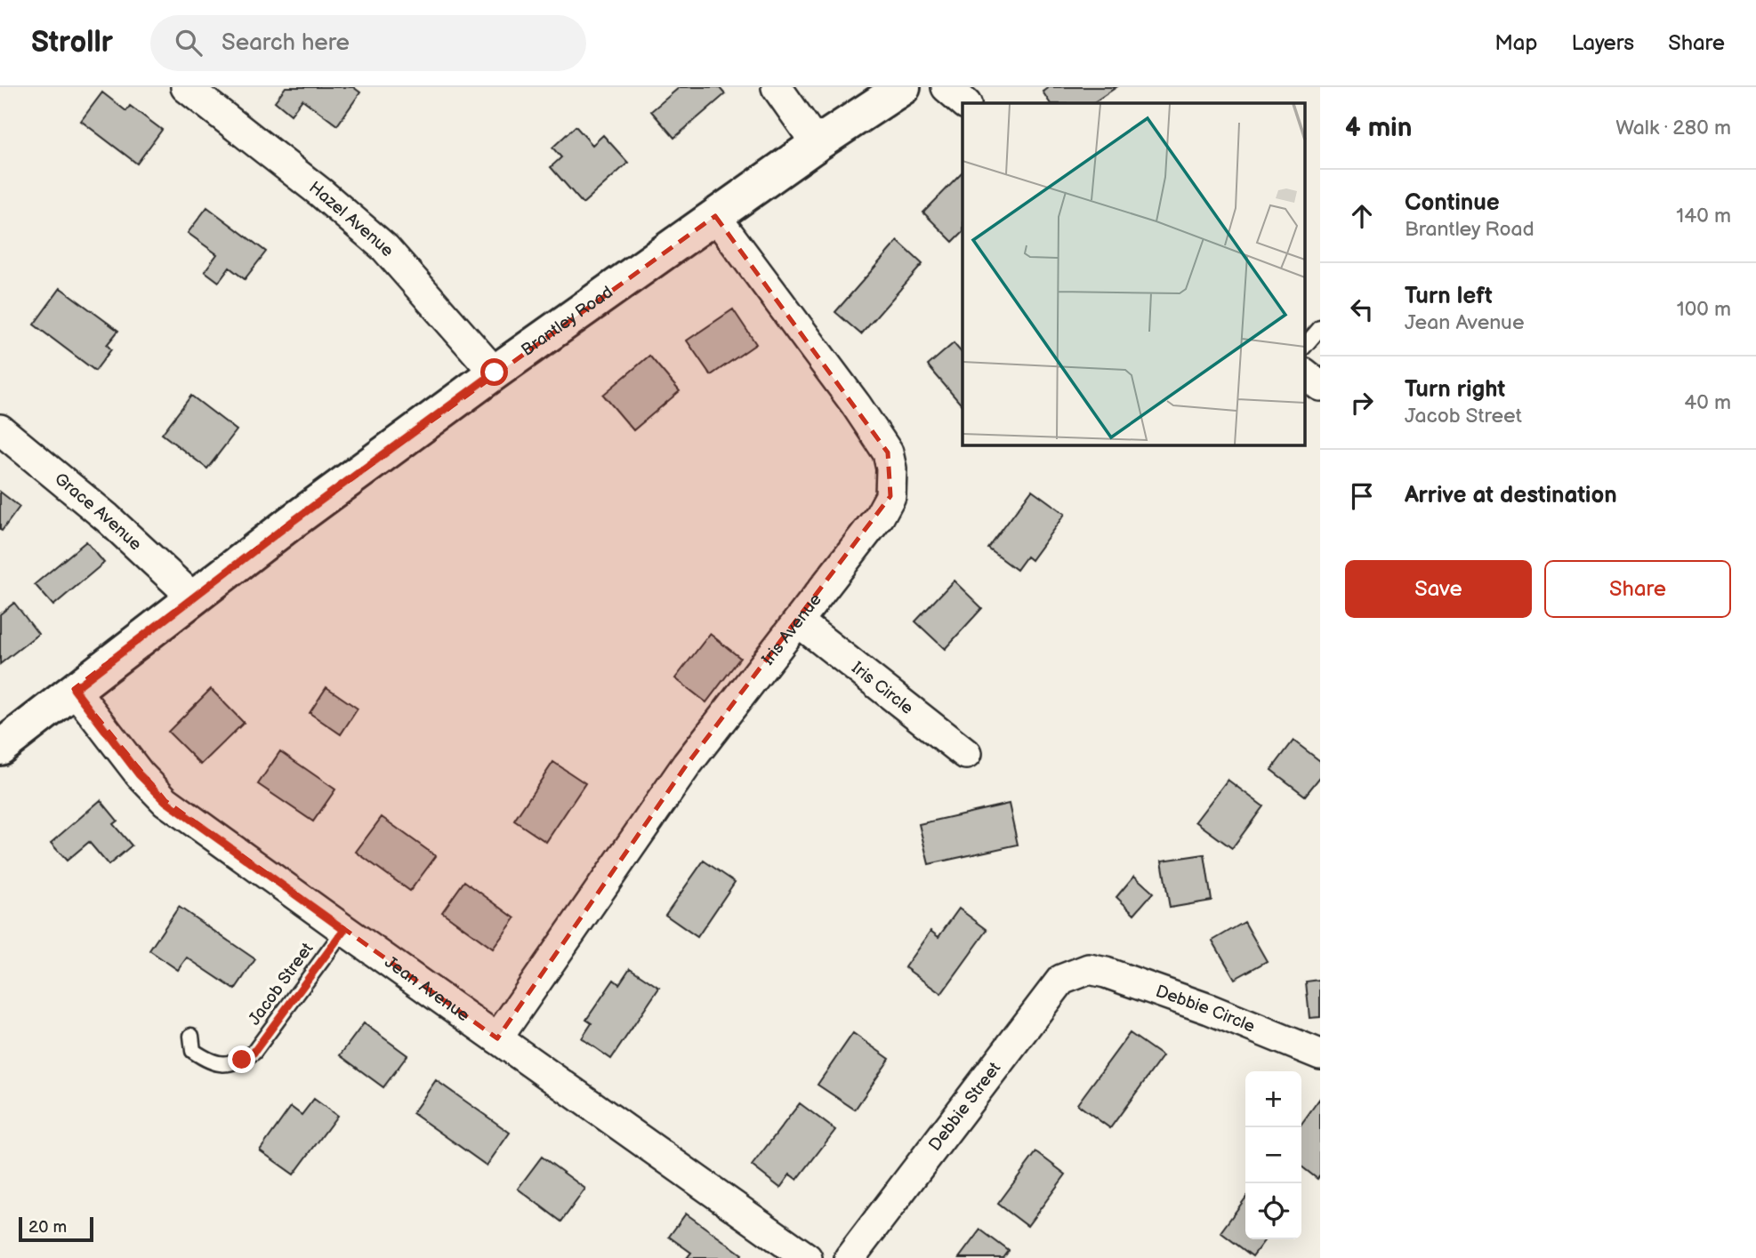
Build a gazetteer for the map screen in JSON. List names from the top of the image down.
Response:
{
  "streets": {
    "street": [
      "Hazel Avenue",
      "Brantley Road",
      "Grace Avenue",
      "Iris Avenue",
      "Iris Circle",
      "Jean Avenue",
      "Debbie Circle",
      "Debbie Street"
    ],
    "lane": ["Jacob Street"]
  },
  "crossings": [
    ["Hazel Avenue", "Brantley Road"],
    ["Brantley Road", "Grace Avenue"],
    ["Brantley Road", "Iris Avenue"],
    ["Brantley Road", "Jean Avenue"],
    ["Iris Avenue", "Iris Circle"],
    ["Iris Avenue", "Jean Avenue"],
    ["Jacob Street", "Jean Avenue"],
    ["Debbie Circle", "Debbie Street"]
  ],
  "scale_bar": "20 m",
  "page": {
    "header": "Strollr",
    "search": "Search here",
    "nav": ["Map", "Layers", "Share"],
    "heading": ["4 min", "Walk · 280 m"],
    "list": [
      ["Continue", "Brantley Road", "140 m"],
      ["Turn left", "Jean Avenue", "100 m"],
      ["Turn right", "Jacob Street", "40 m"],
      "Arrive at destination"
    ],
    "buttons": ["Save", "Share"],
    "map_buttons": ["+", "−"],
    "scale": "20 m"
  }
}
